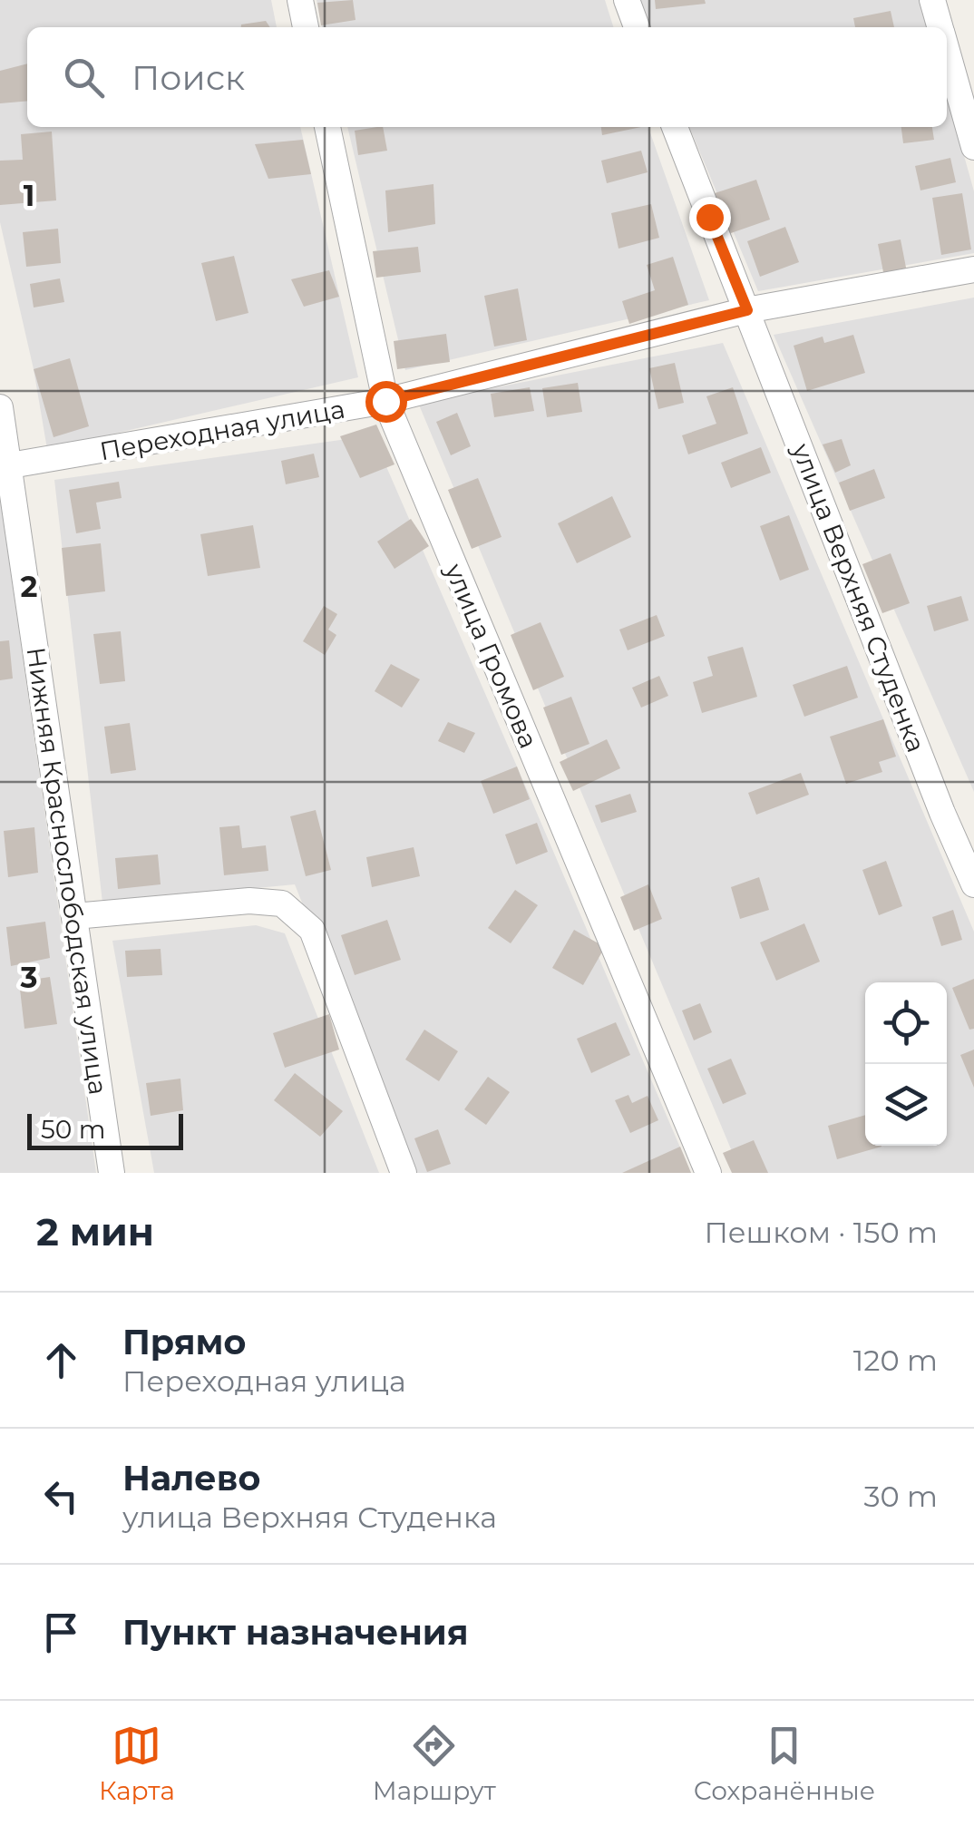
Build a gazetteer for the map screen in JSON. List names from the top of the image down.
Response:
{
  "streets": {
    "street": [
      "Переходная улица",
      "улица Верхняя Cтуденка",
      "улица Громова",
      "Нижняя Краснослободская улица"
    ]
  },
  "crossings": [
    ["Переходная улица", "улица Верхняя Cтуденка"],
    ["Переходная улица", "улица Громова"],
    ["Переходная улица", "Нижняя Краснослободская улица"]
  ],
  "scale_bar": "50 m",
  "page": {
    "search": "Поиск",
    "scale": "50 m",
    "heading": ["2 мин", "Пешком · 150 m"],
    "list": [
      ["Прямо", "Переходная улица", "120 m"],
      ["Налево", "улица Верхняя Студенка", "30 m"],
      "Пункт назначения"
    ],
    "nav": ["Карта", "Маршрут", "Сохранённые"]
  },
  "grid": {
    "rows": ["1", "2", "3"]
  }
}
